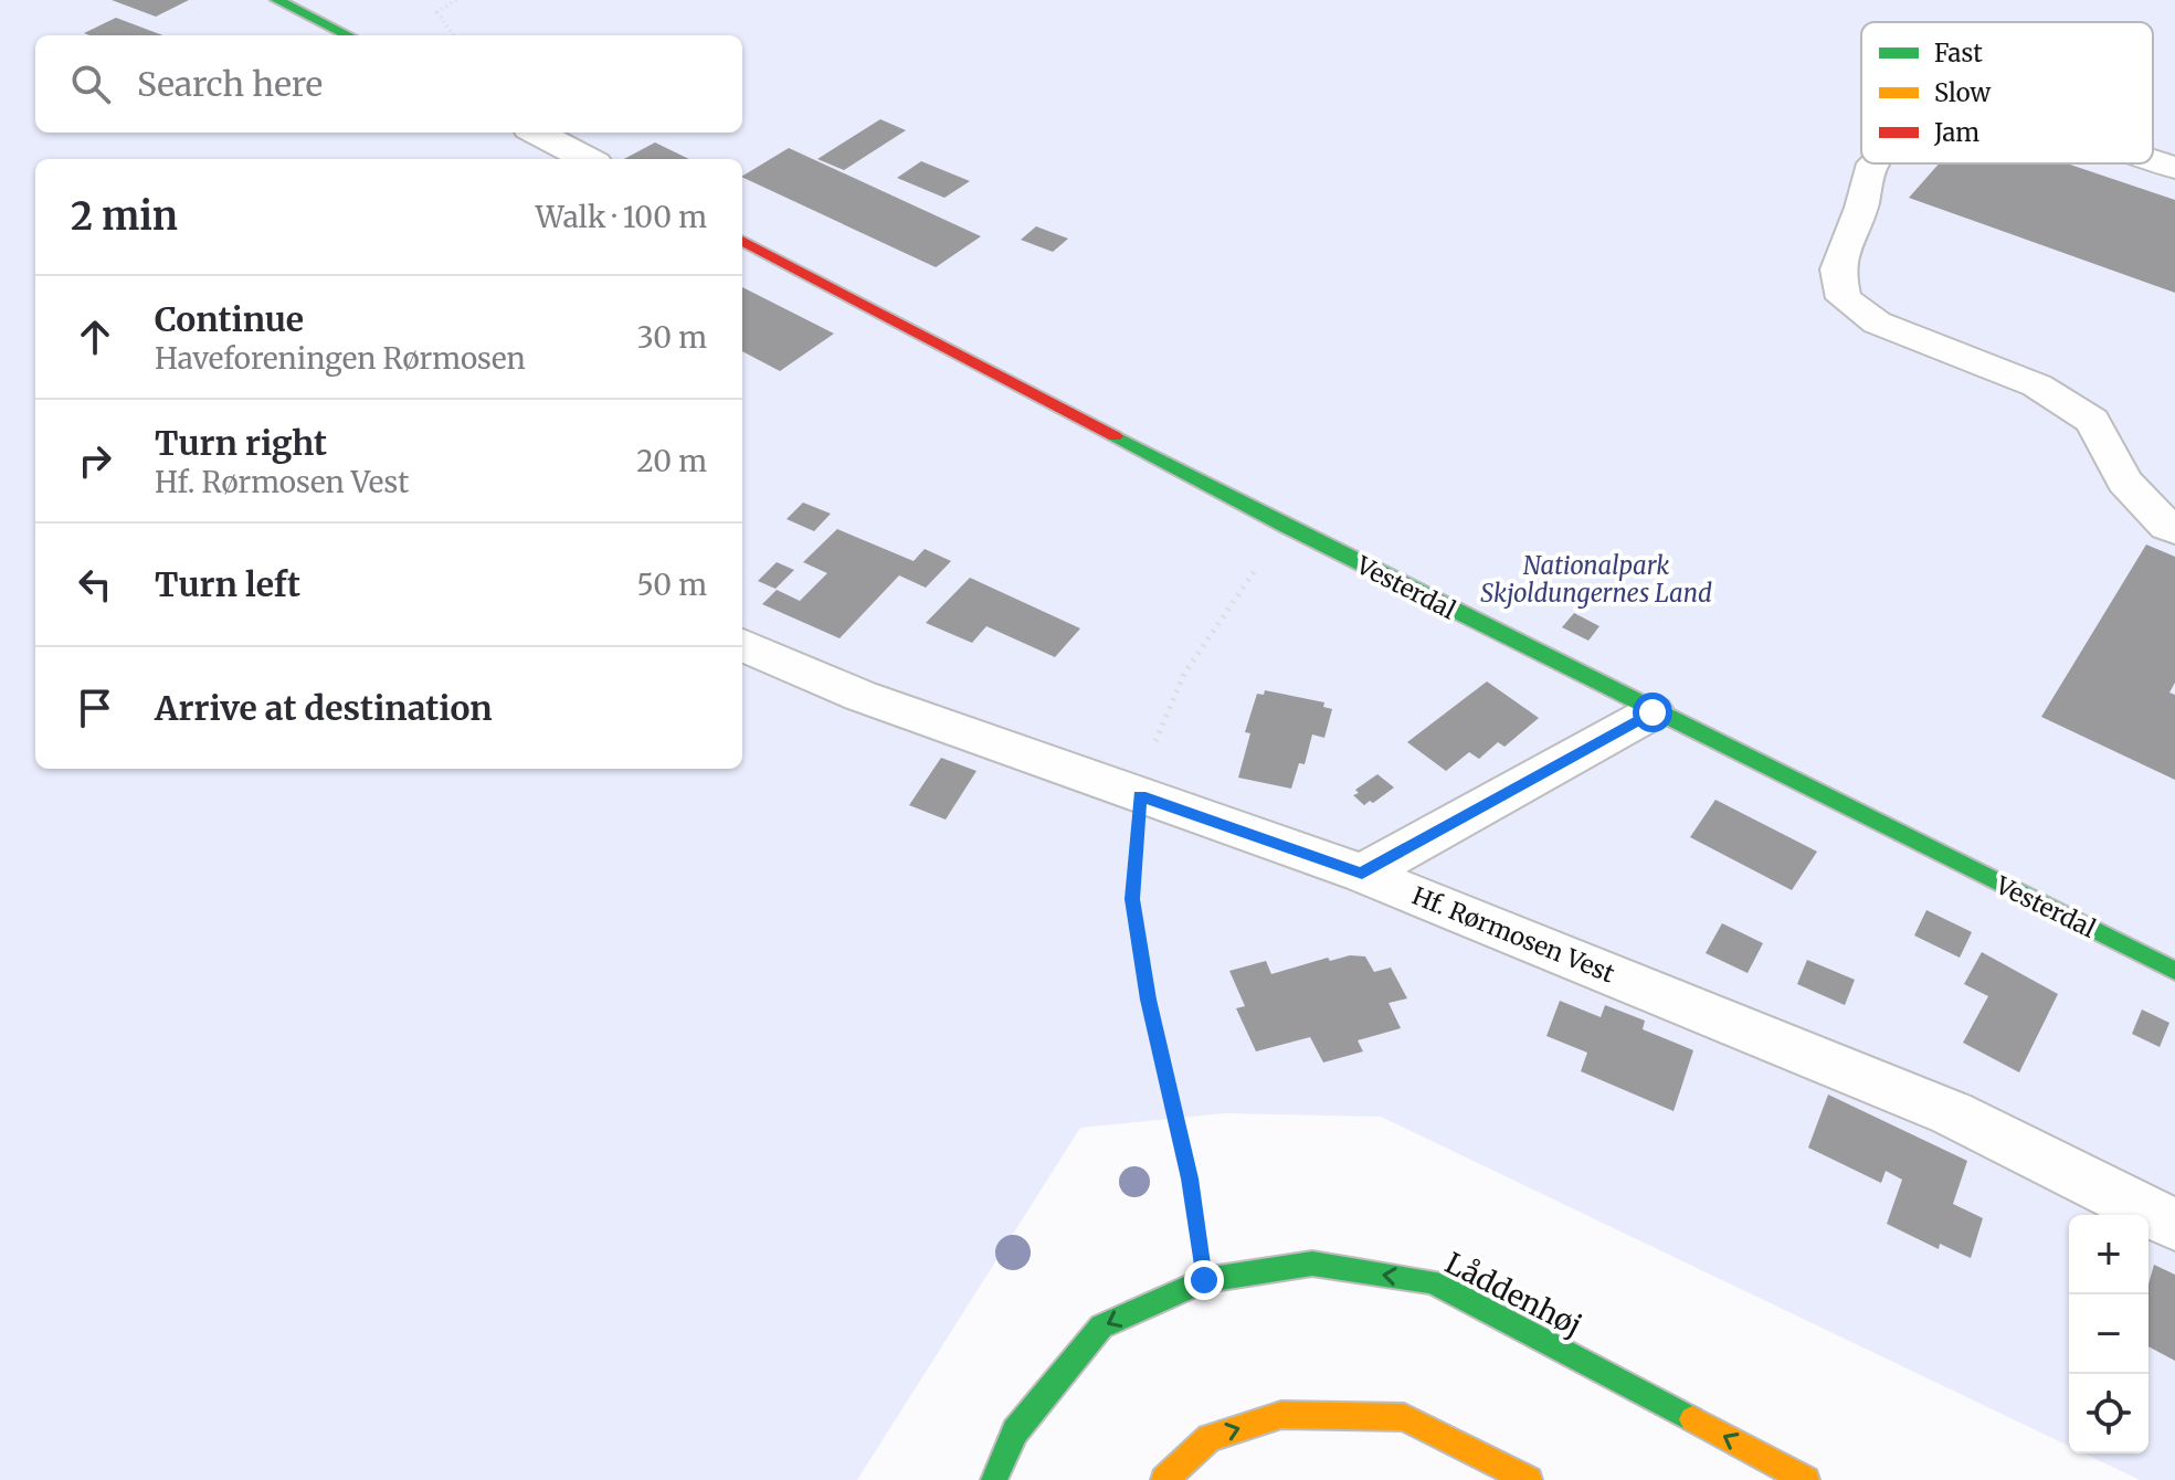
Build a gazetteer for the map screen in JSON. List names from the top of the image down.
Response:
{
  "streets": {
    "street": ["Vesterdal", "Låddenhøj"],
    "lane": ["Hf. Rørmosen Vest"]
  },
  "parks": ["Nationalpark Skjoldungernes Land"],
  "legend": ["Fast", "Slow", "Jam"],
  "page": {
    "search": "Search here",
    "heading": ["2 min", "Walk · 100 m"],
    "list": [
      ["Continue", "Haveforeningen Rørmosen", "30 m"],
      ["Turn right", "Hf. Rørmosen Vest", "20 m"],
      ["Turn left", "50 m"],
      "Arrive at destination"
    ],
    "map_buttons": ["+", "−"]
  }
}
